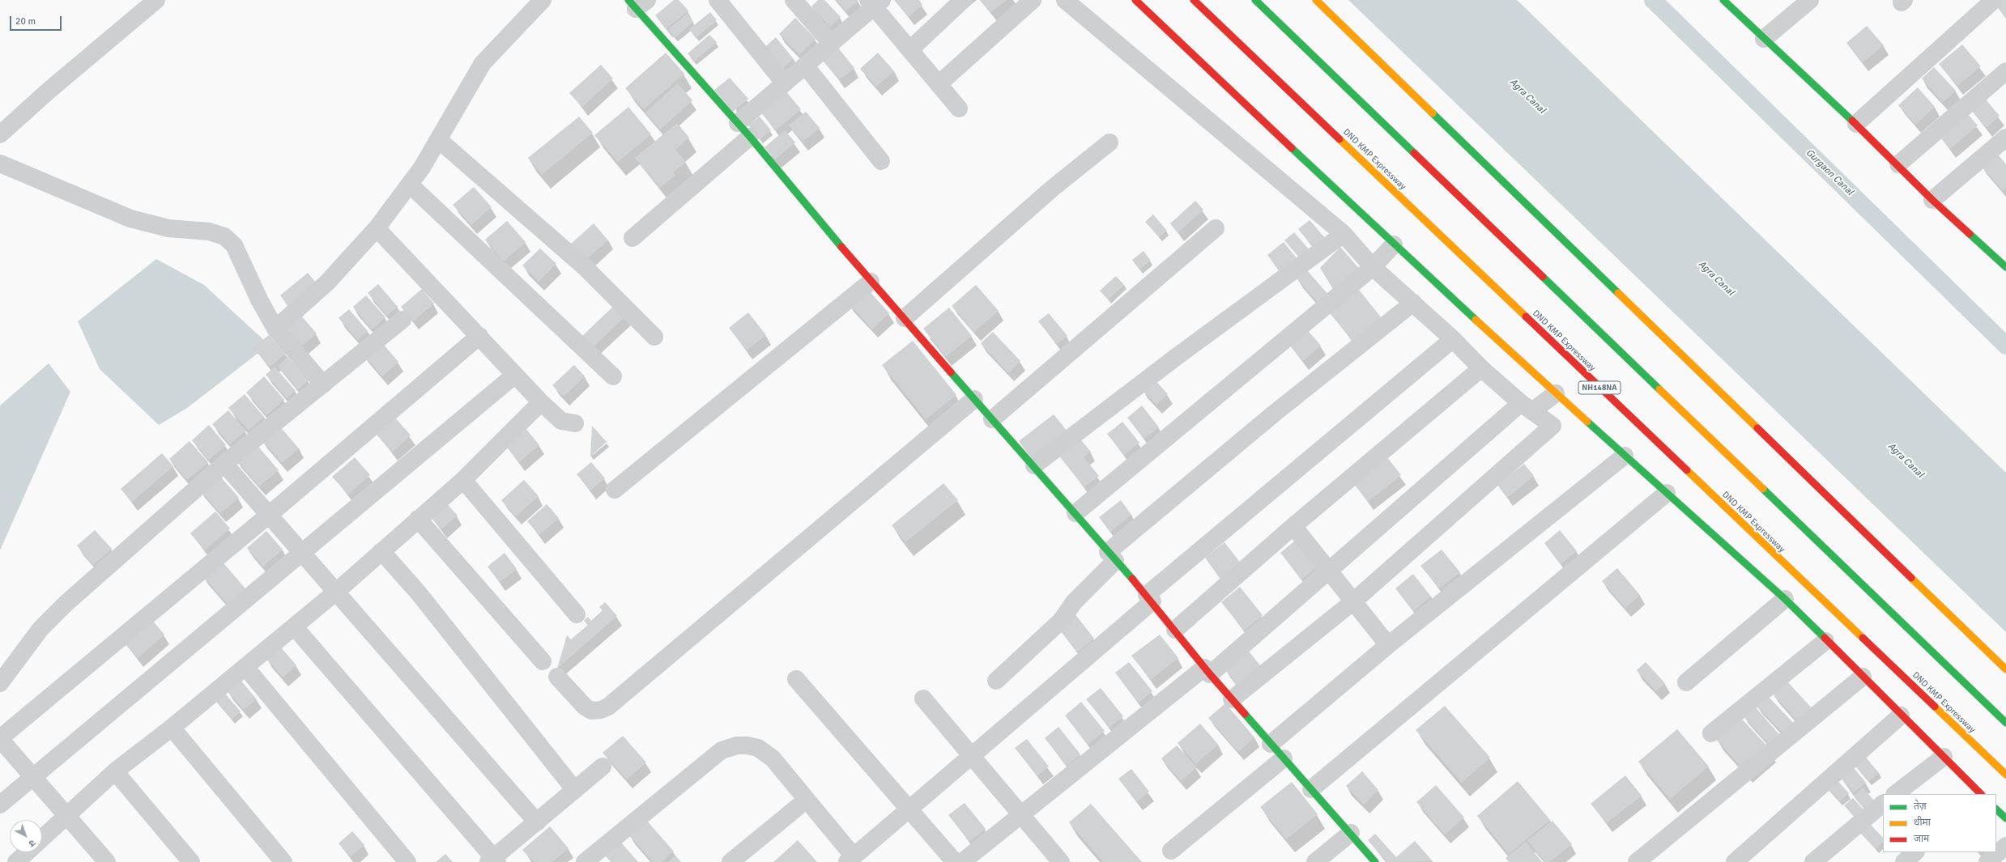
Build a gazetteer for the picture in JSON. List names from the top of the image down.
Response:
{
  "streets": {
    "main road": ["DND KMP Expressway", "NH148NA"]
  },
  "water": ["Agra Canal", "Gurgaon Canal"],
  "legend": ["तेज़", "धीमा", "जाम"],
  "scale_bar": "20 m",
  "north": "bottom right"
}
